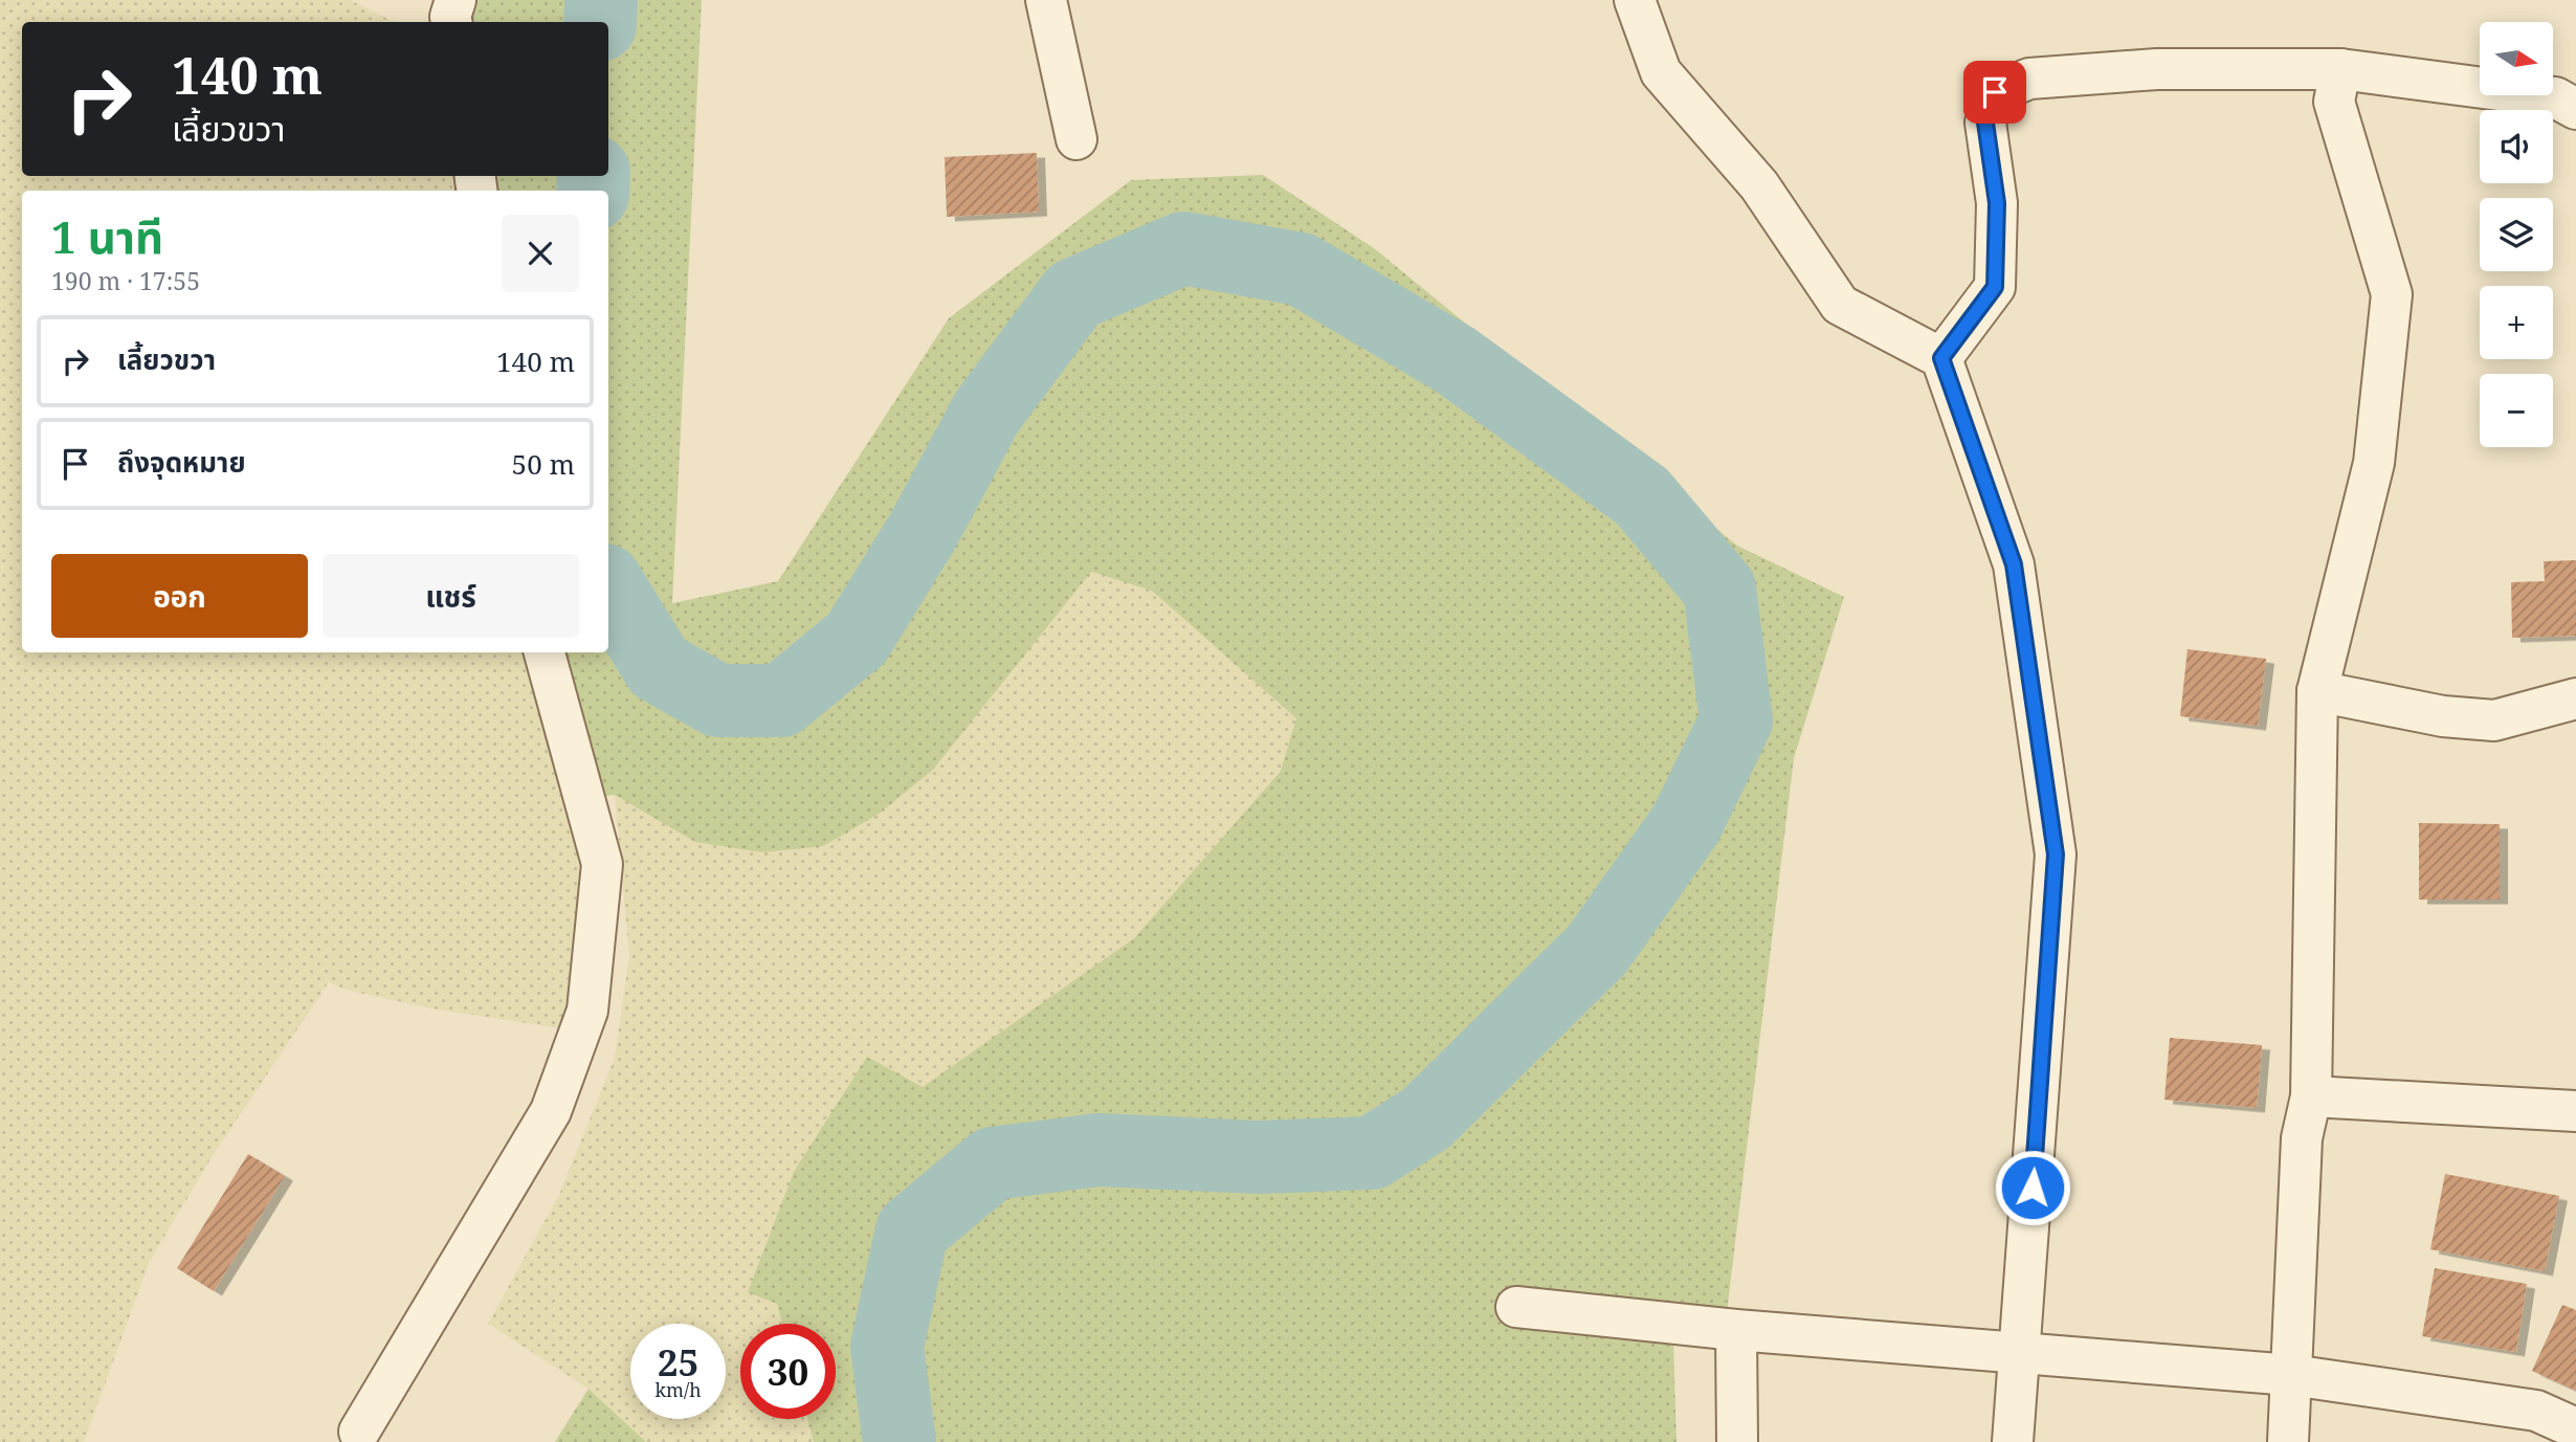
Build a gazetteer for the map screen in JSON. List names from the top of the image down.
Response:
{
  "north": "right",
  "page": {
    "map_buttons": ["+", "−"],
    "turn": ["140 m", "เลี้ยวขวา"],
    "heading": ["1 นาที", "190 m · 17:55"],
    "list": [
      {
        "name": "เลี้ยวขวา",
        "value": "140 m"
      },
      {
        "name": "ถึงจุดหมาย",
        "value": "50 m"
      }
    ],
    "buttons": ["ออก", "แชร์"],
    "speed": "25 km/h",
    "limit": "30"
  }
}
